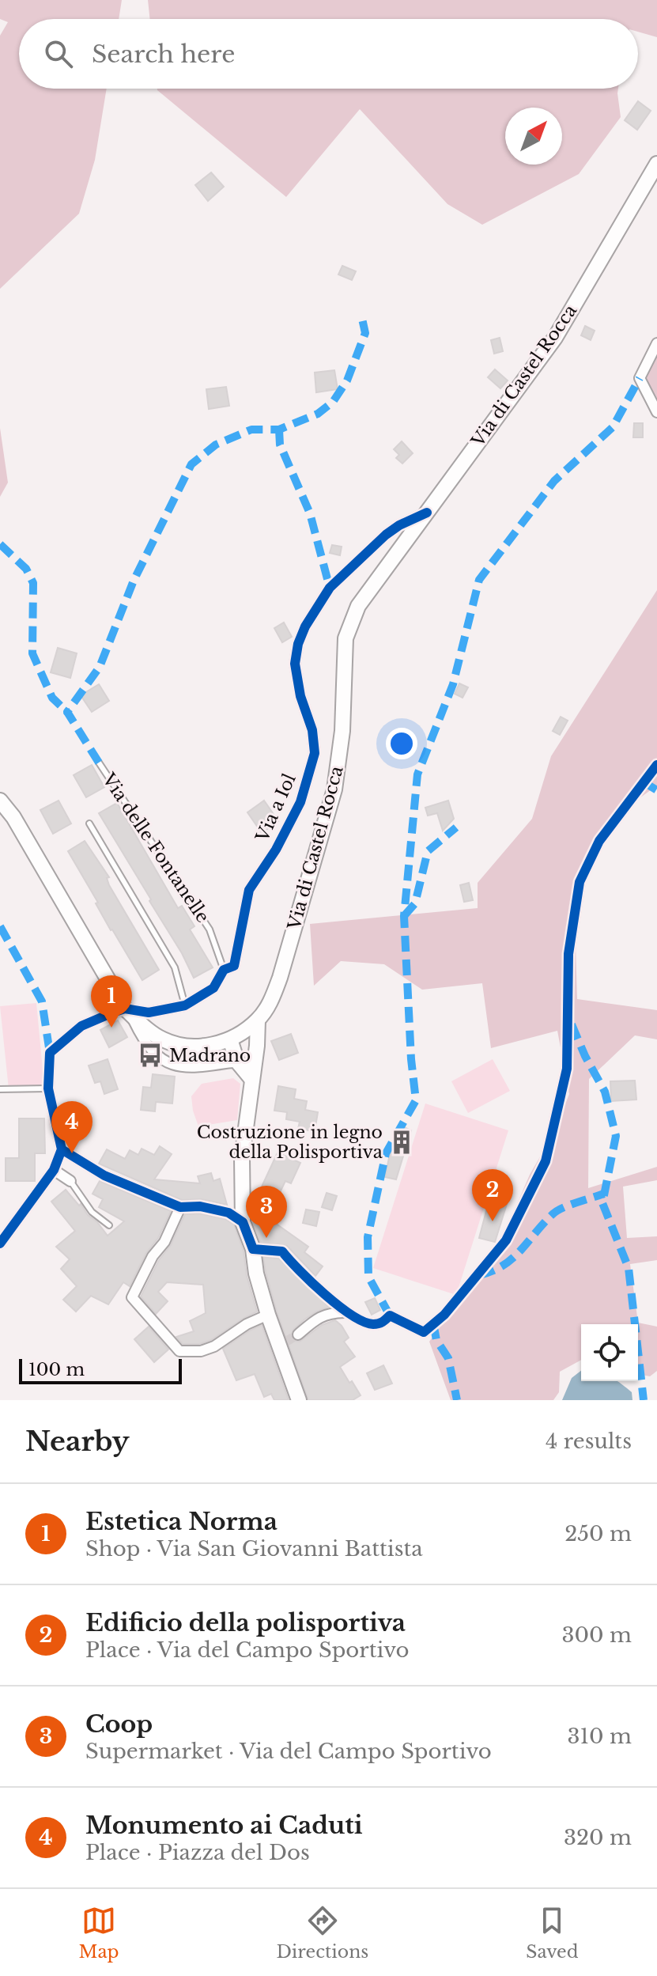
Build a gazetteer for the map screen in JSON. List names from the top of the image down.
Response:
{
  "streets": {
    "main road": ["Via di Castel Rocca"],
    "street": ["Via a Iol"],
    "lane": ["Via delle Fontanelle"]
  },
  "crossings": [
    ["Via di Castel Rocca", "Via a Iol"],
    ["Via a Iol", "Via delle Fontanelle"]
  ],
  "places": {
    "bus stop": ["Madrano"],
    "building": ["Costruzione in legno della Polisportiva"]
  },
  "scale_bar": "100 m",
  "north": "top right",
  "page": {
    "search": "Search here",
    "pins": [
      "1",
      "4",
      "2",
      "3"
    ],
    "scale": "100 m",
    "heading": ["Nearby", "4 results"],
    "list": [
      {
        "mark": "1",
        "name": "Estetica Norma",
        "note": "Shop · Via San Giovanni Battista",
        "value": "250 m"
      },
      {
        "mark": "2",
        "name": "Edificio della polisportiva",
        "note": "Place · Via del Campo Sportivo",
        "value": "300 m"
      },
      {
        "mark": "3",
        "name": "Coop",
        "note": "Supermarket · Via del Campo Sportivo",
        "value": "310 m"
      },
      {
        "mark": "4",
        "name": "Monumento ai Caduti",
        "note": "Place · Piazza del Dos",
        "value": "320 m"
      }
    ],
    "nav": ["Map", "Directions", "Saved"]
  }
}
